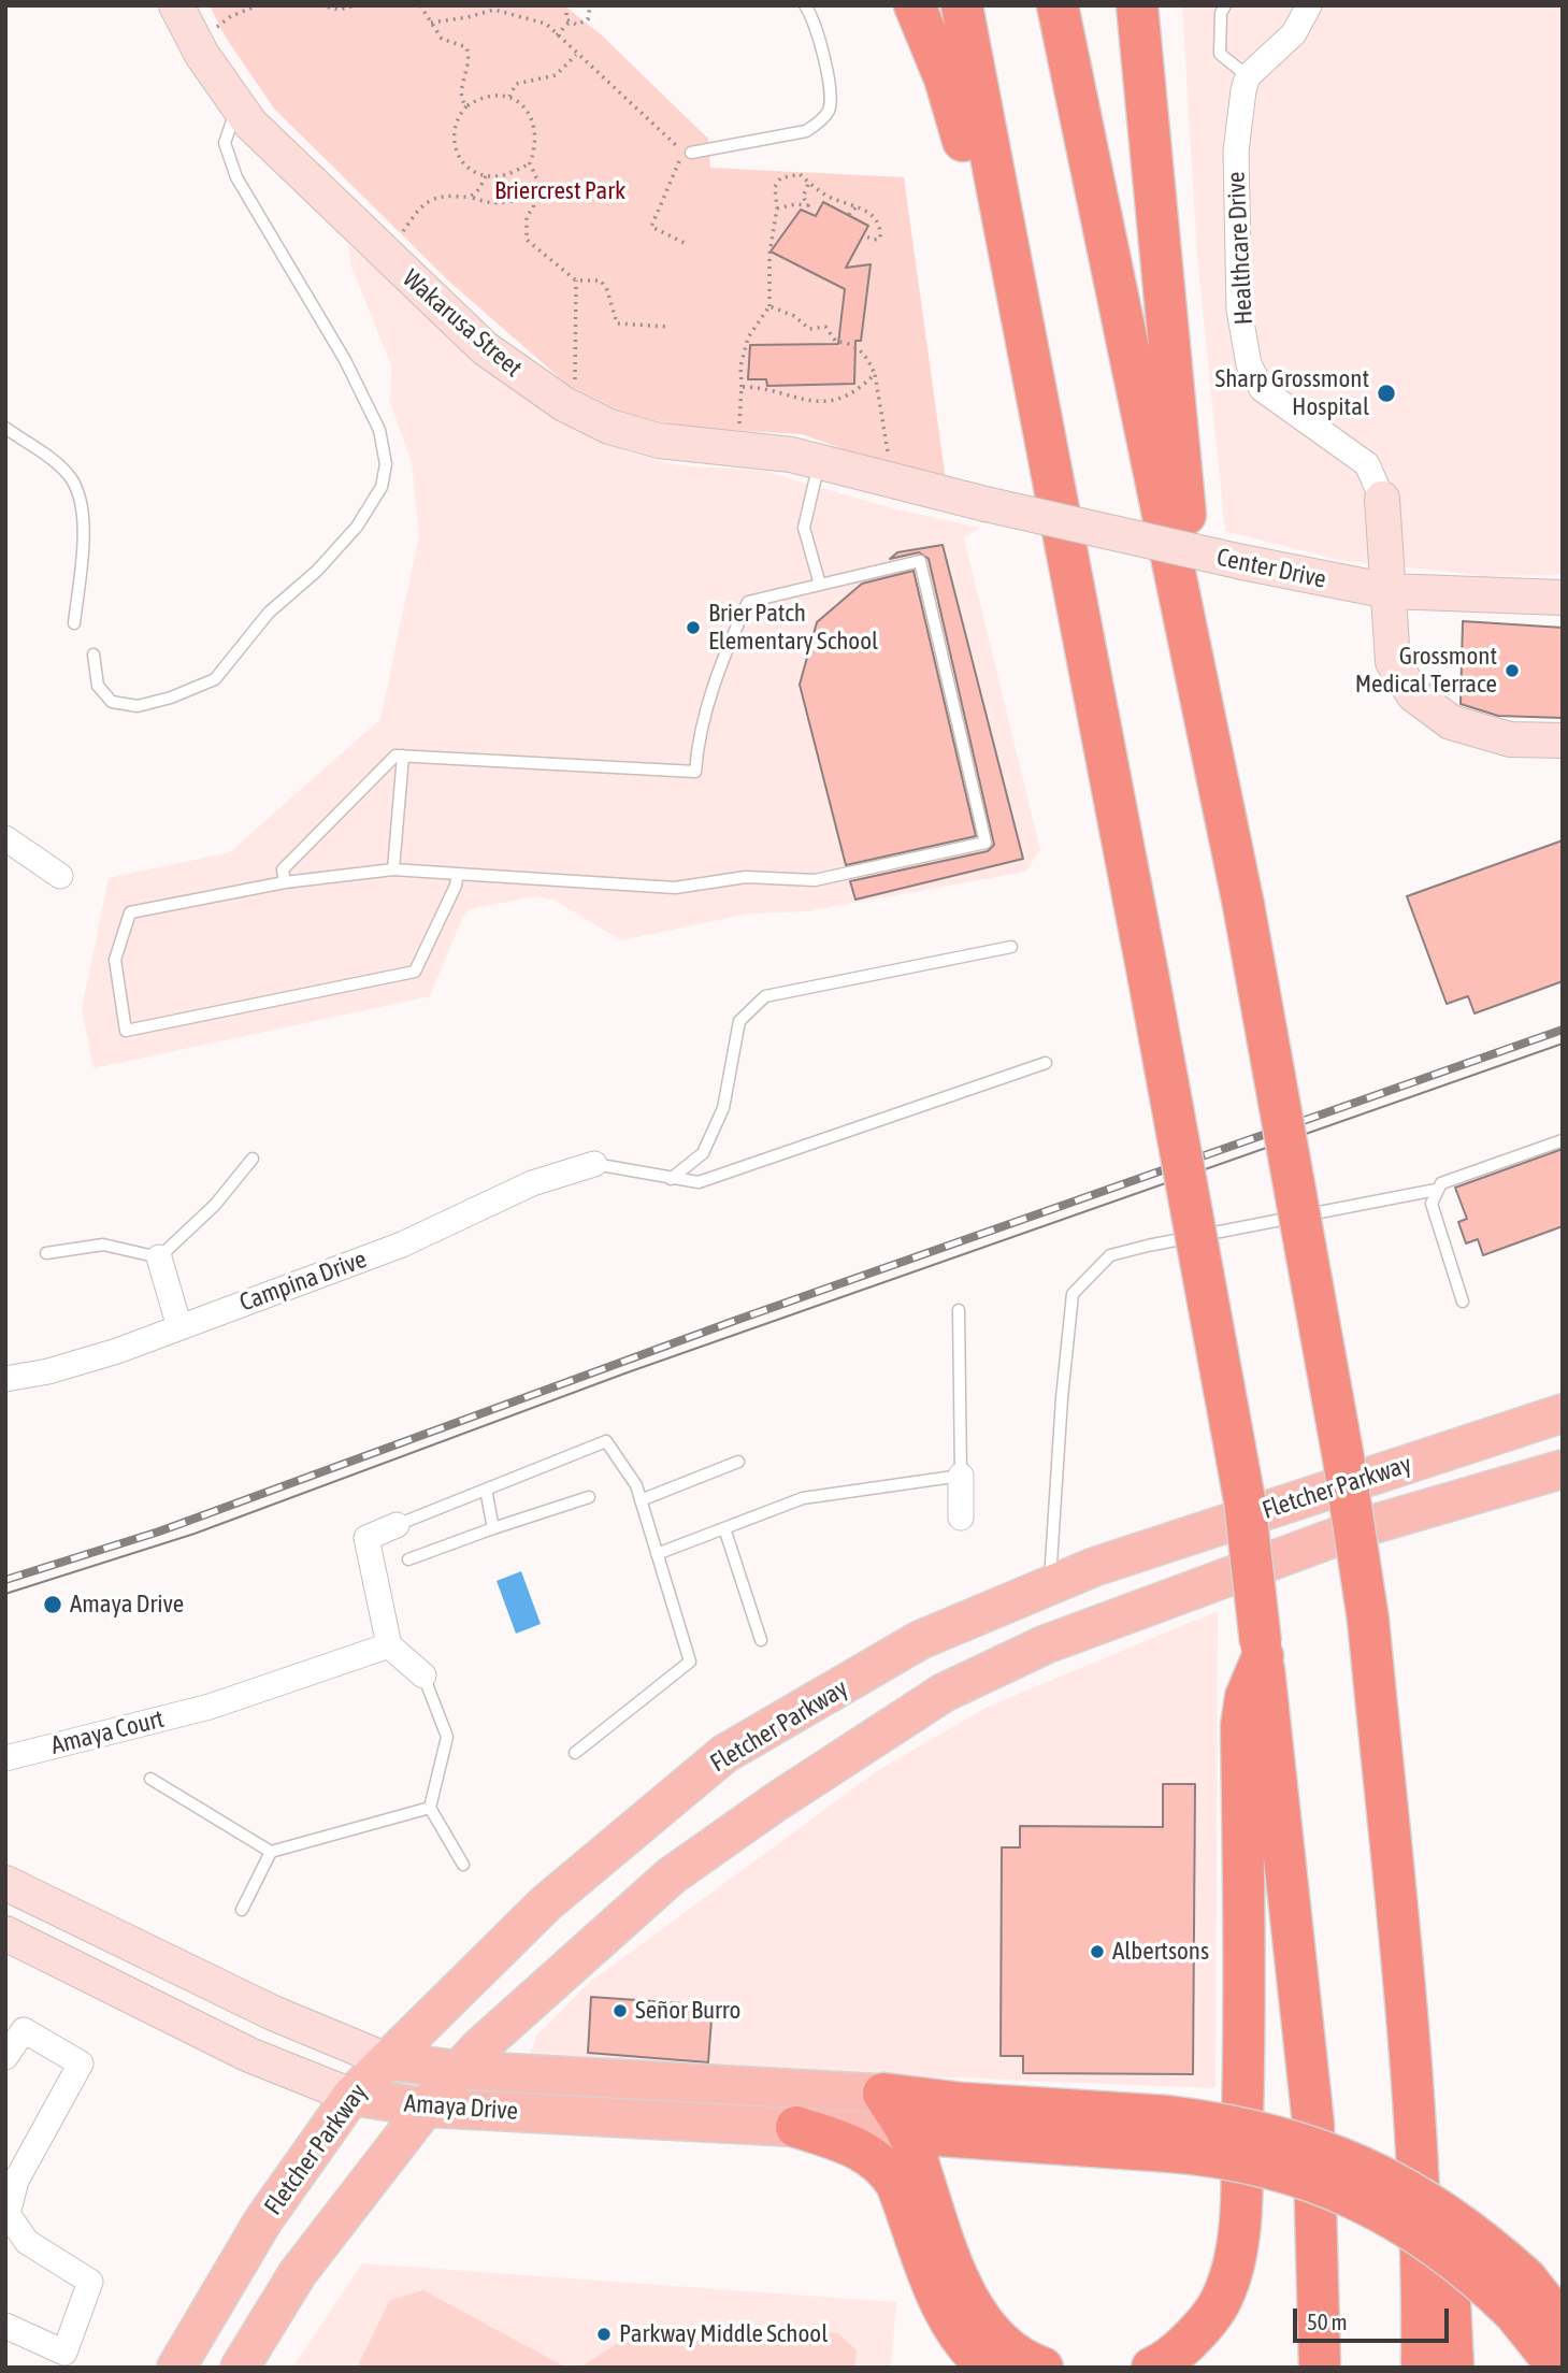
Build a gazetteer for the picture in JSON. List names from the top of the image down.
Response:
{
  "streets": {
    "main road": ["Fletcher Parkway", "Amaya Drive"],
    "street": [
      "Healthcare Drive",
      "Wakarusa Street",
      "Center Drive",
      "Campina Drive",
      "Amaya Court"
    ]
  },
  "crossings": [
    ["Healthcare Drive", "Center Drive"],
    ["Wakarusa Street", "Center Drive"],
    ["Fletcher Parkway", "Amaya Drive"]
  ],
  "parks": ["Briercrest Park"],
  "places": [
    "Sharp Grossmont Hospital",
    "Brier Patch Elementary School",
    "Grossmont Medical Terrace",
    "Amaya Drive",
    "Albertsons",
    "Señor Burro",
    "Parkway Middle School"
  ],
  "scale_bar": "50 m"
}
